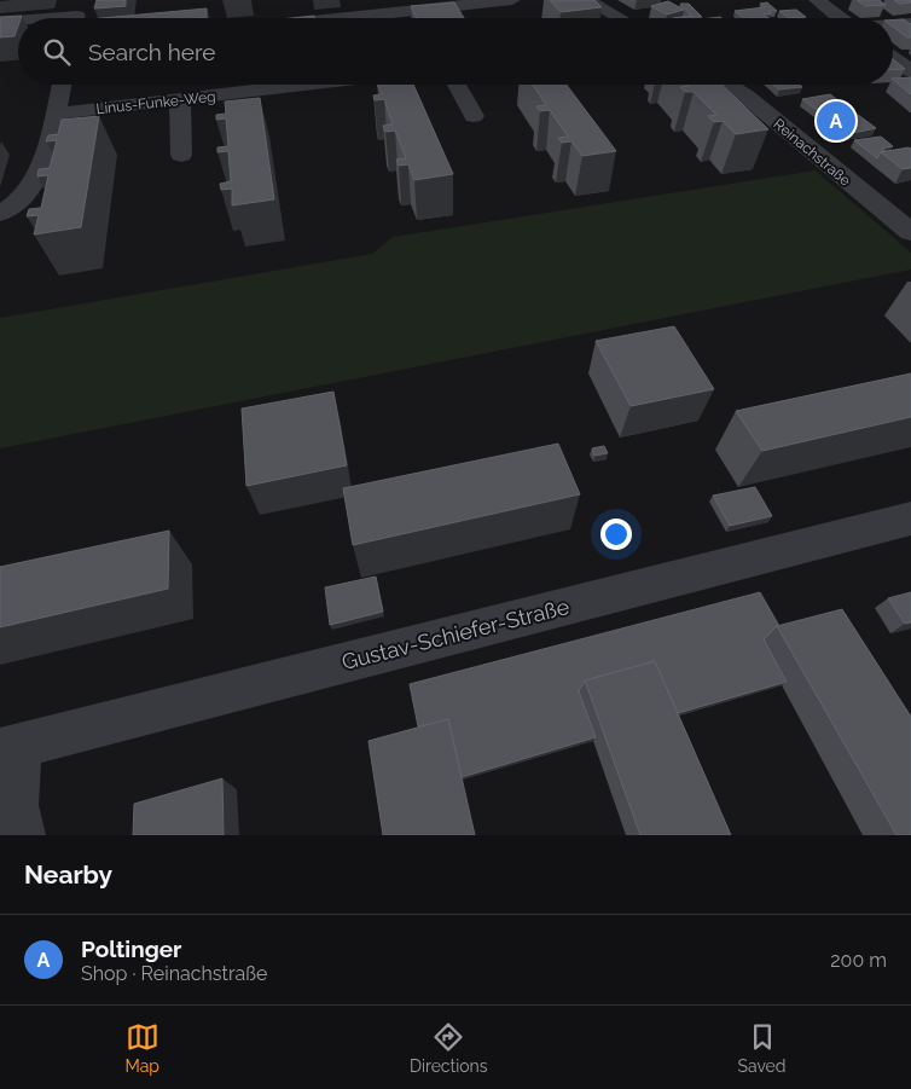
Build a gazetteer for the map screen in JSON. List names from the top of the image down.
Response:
{
  "streets": {
    "street": ["Linus-Funke-Weg", "Reinachstraße", "Gustav-Schiefer-Straße"]
  },
  "page": {
    "search": "Search here",
    "pins": "A",
    "heading": "Nearby",
    "list": [
      {
        "mark": "A",
        "name": "Poltinger",
        "note": "Shop · Reinachstraße",
        "value": "200 m"
      }
    ],
    "nav": ["Map", "Directions", "Saved"]
  }
}
